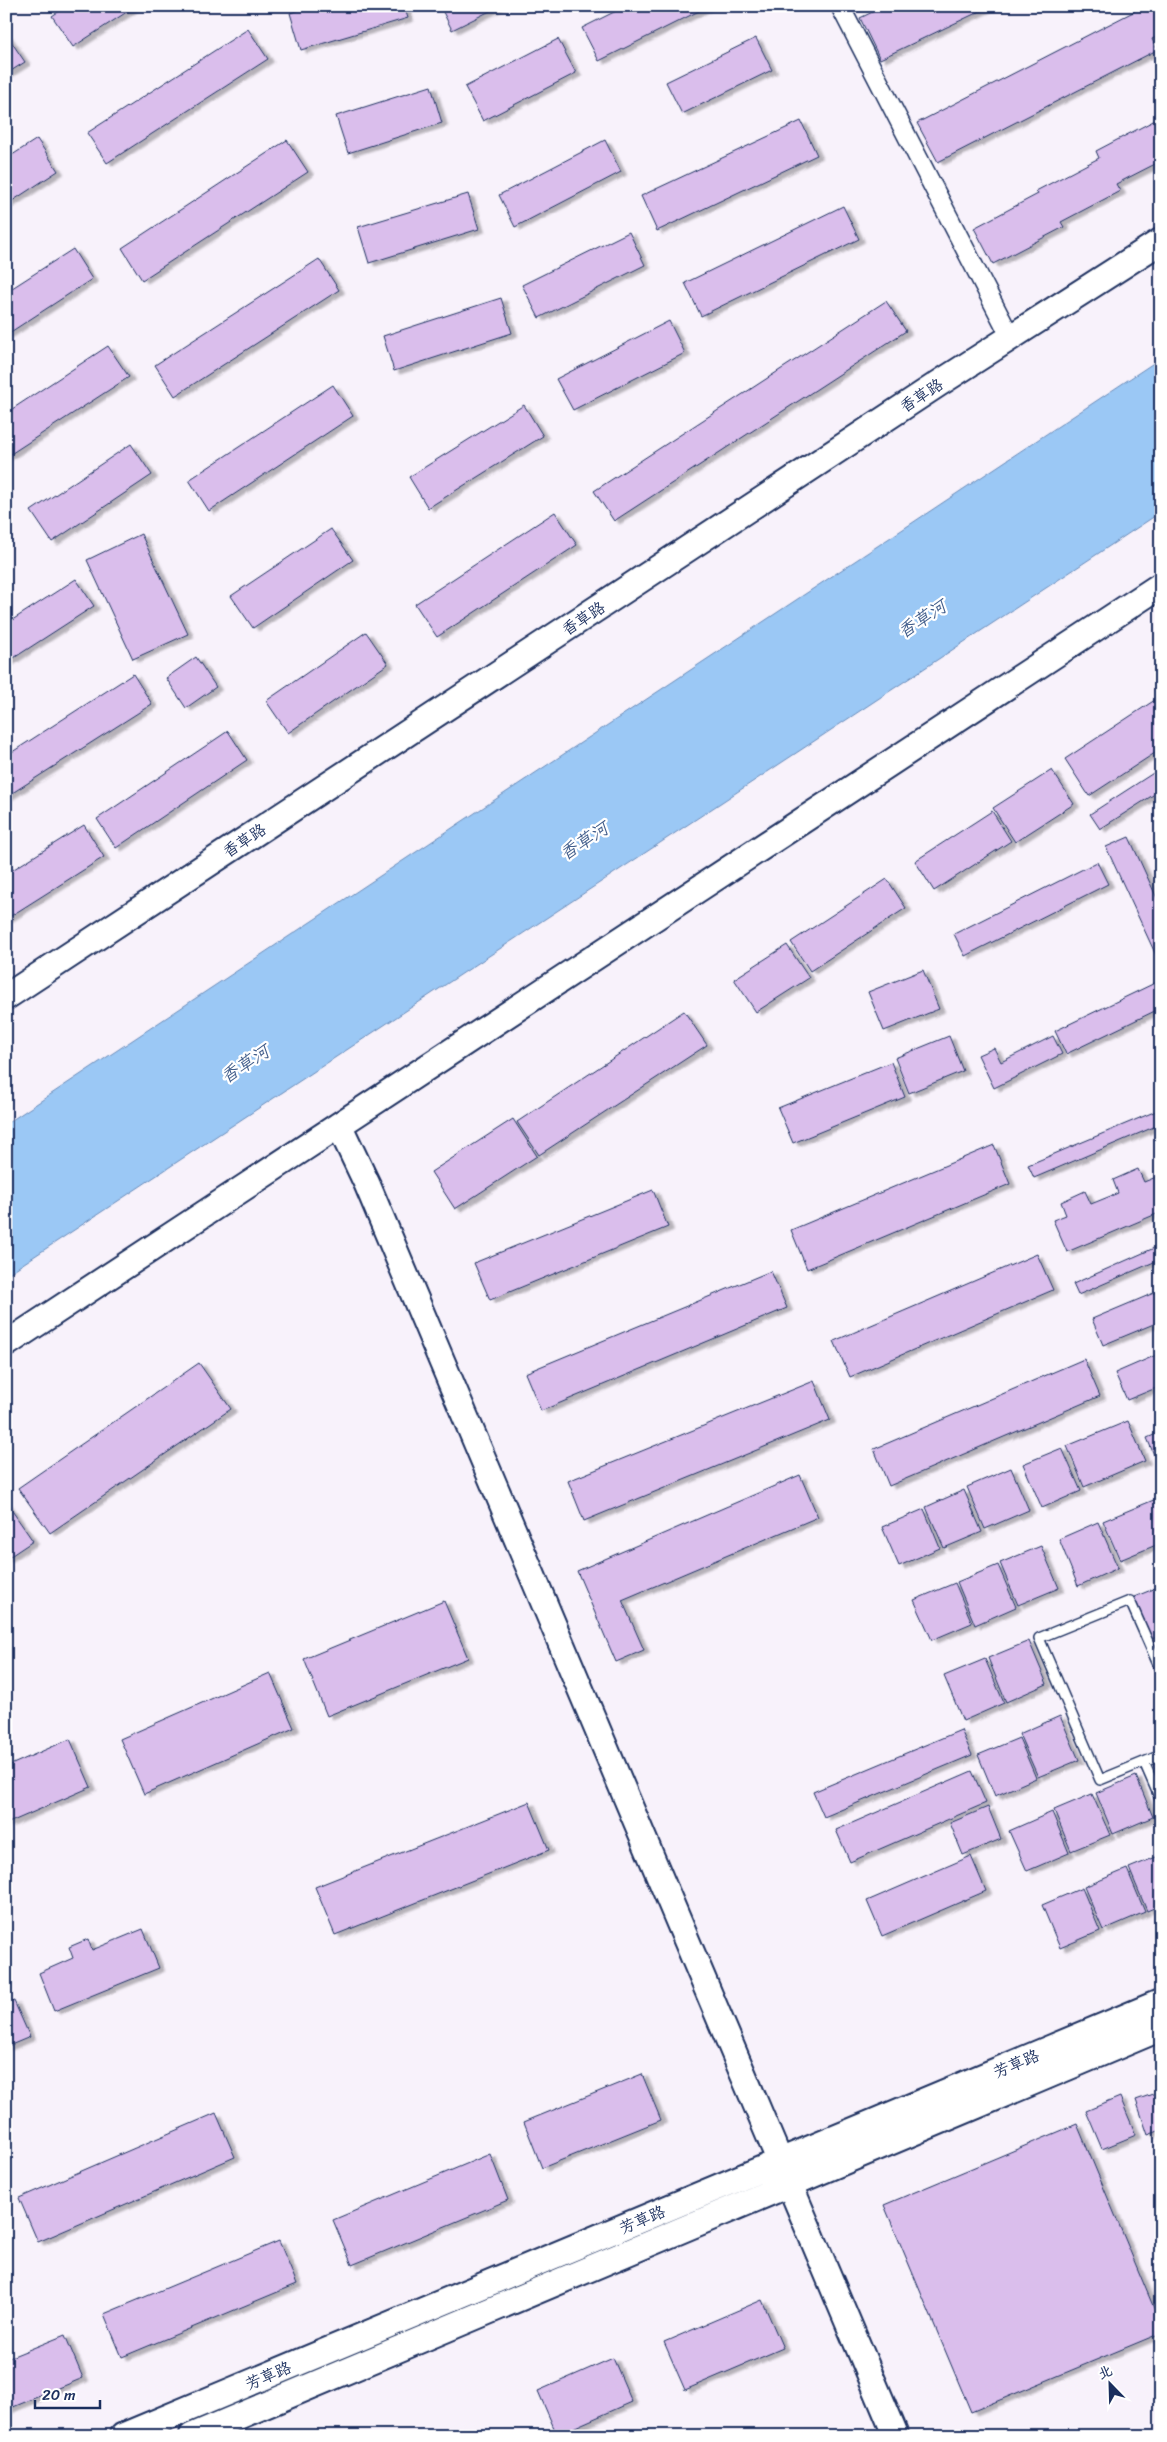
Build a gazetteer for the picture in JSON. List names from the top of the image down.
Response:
{
  "streets": {
    "street": ["香草路", "芳草路"]
  },
  "water": ["香草河"],
  "scale_bar": "20 m",
  "north": "top left"
}
